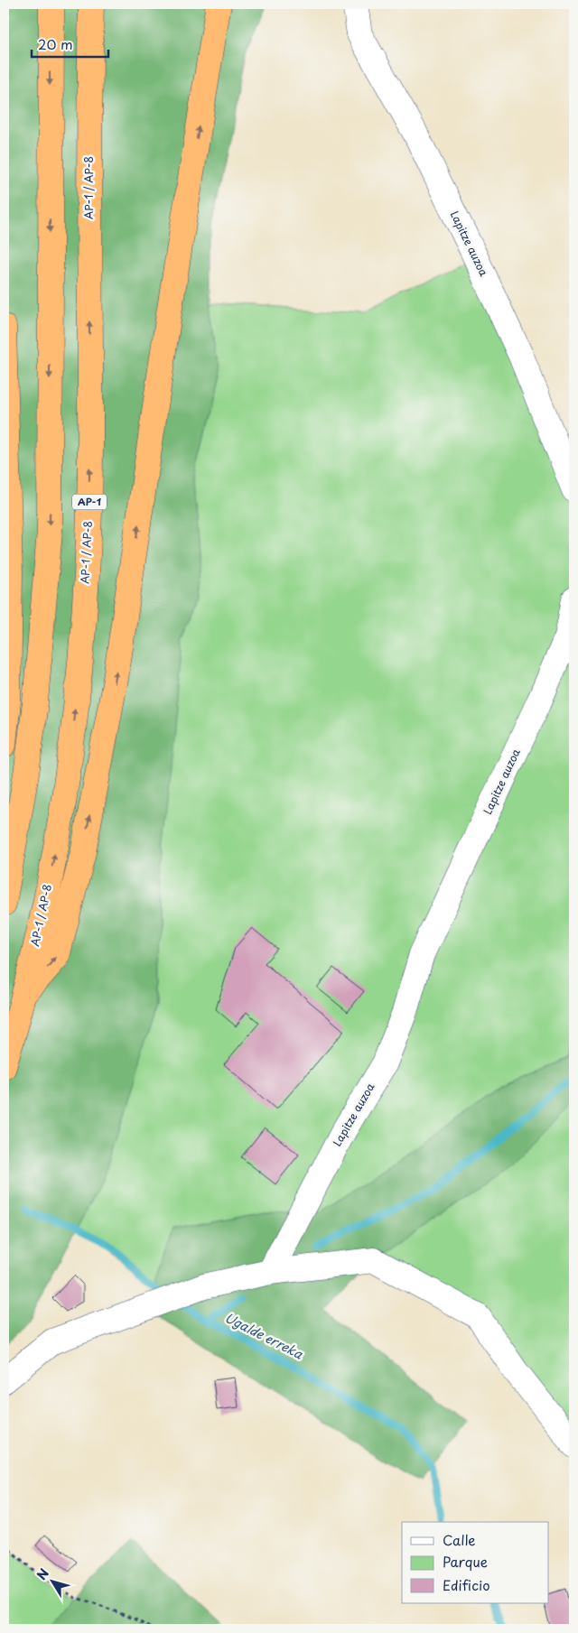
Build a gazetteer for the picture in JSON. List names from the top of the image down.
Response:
{
  "streets": {
    "highway": ["AP-1 / AP-8", "AP-1"],
    "street": ["Lapitze auzoa"]
  },
  "water": ["Ugalde erreka"],
  "legend": ["Calle", "Parque", "Edificio"],
  "scale_bar": "20 m",
  "north": "top left"
}
